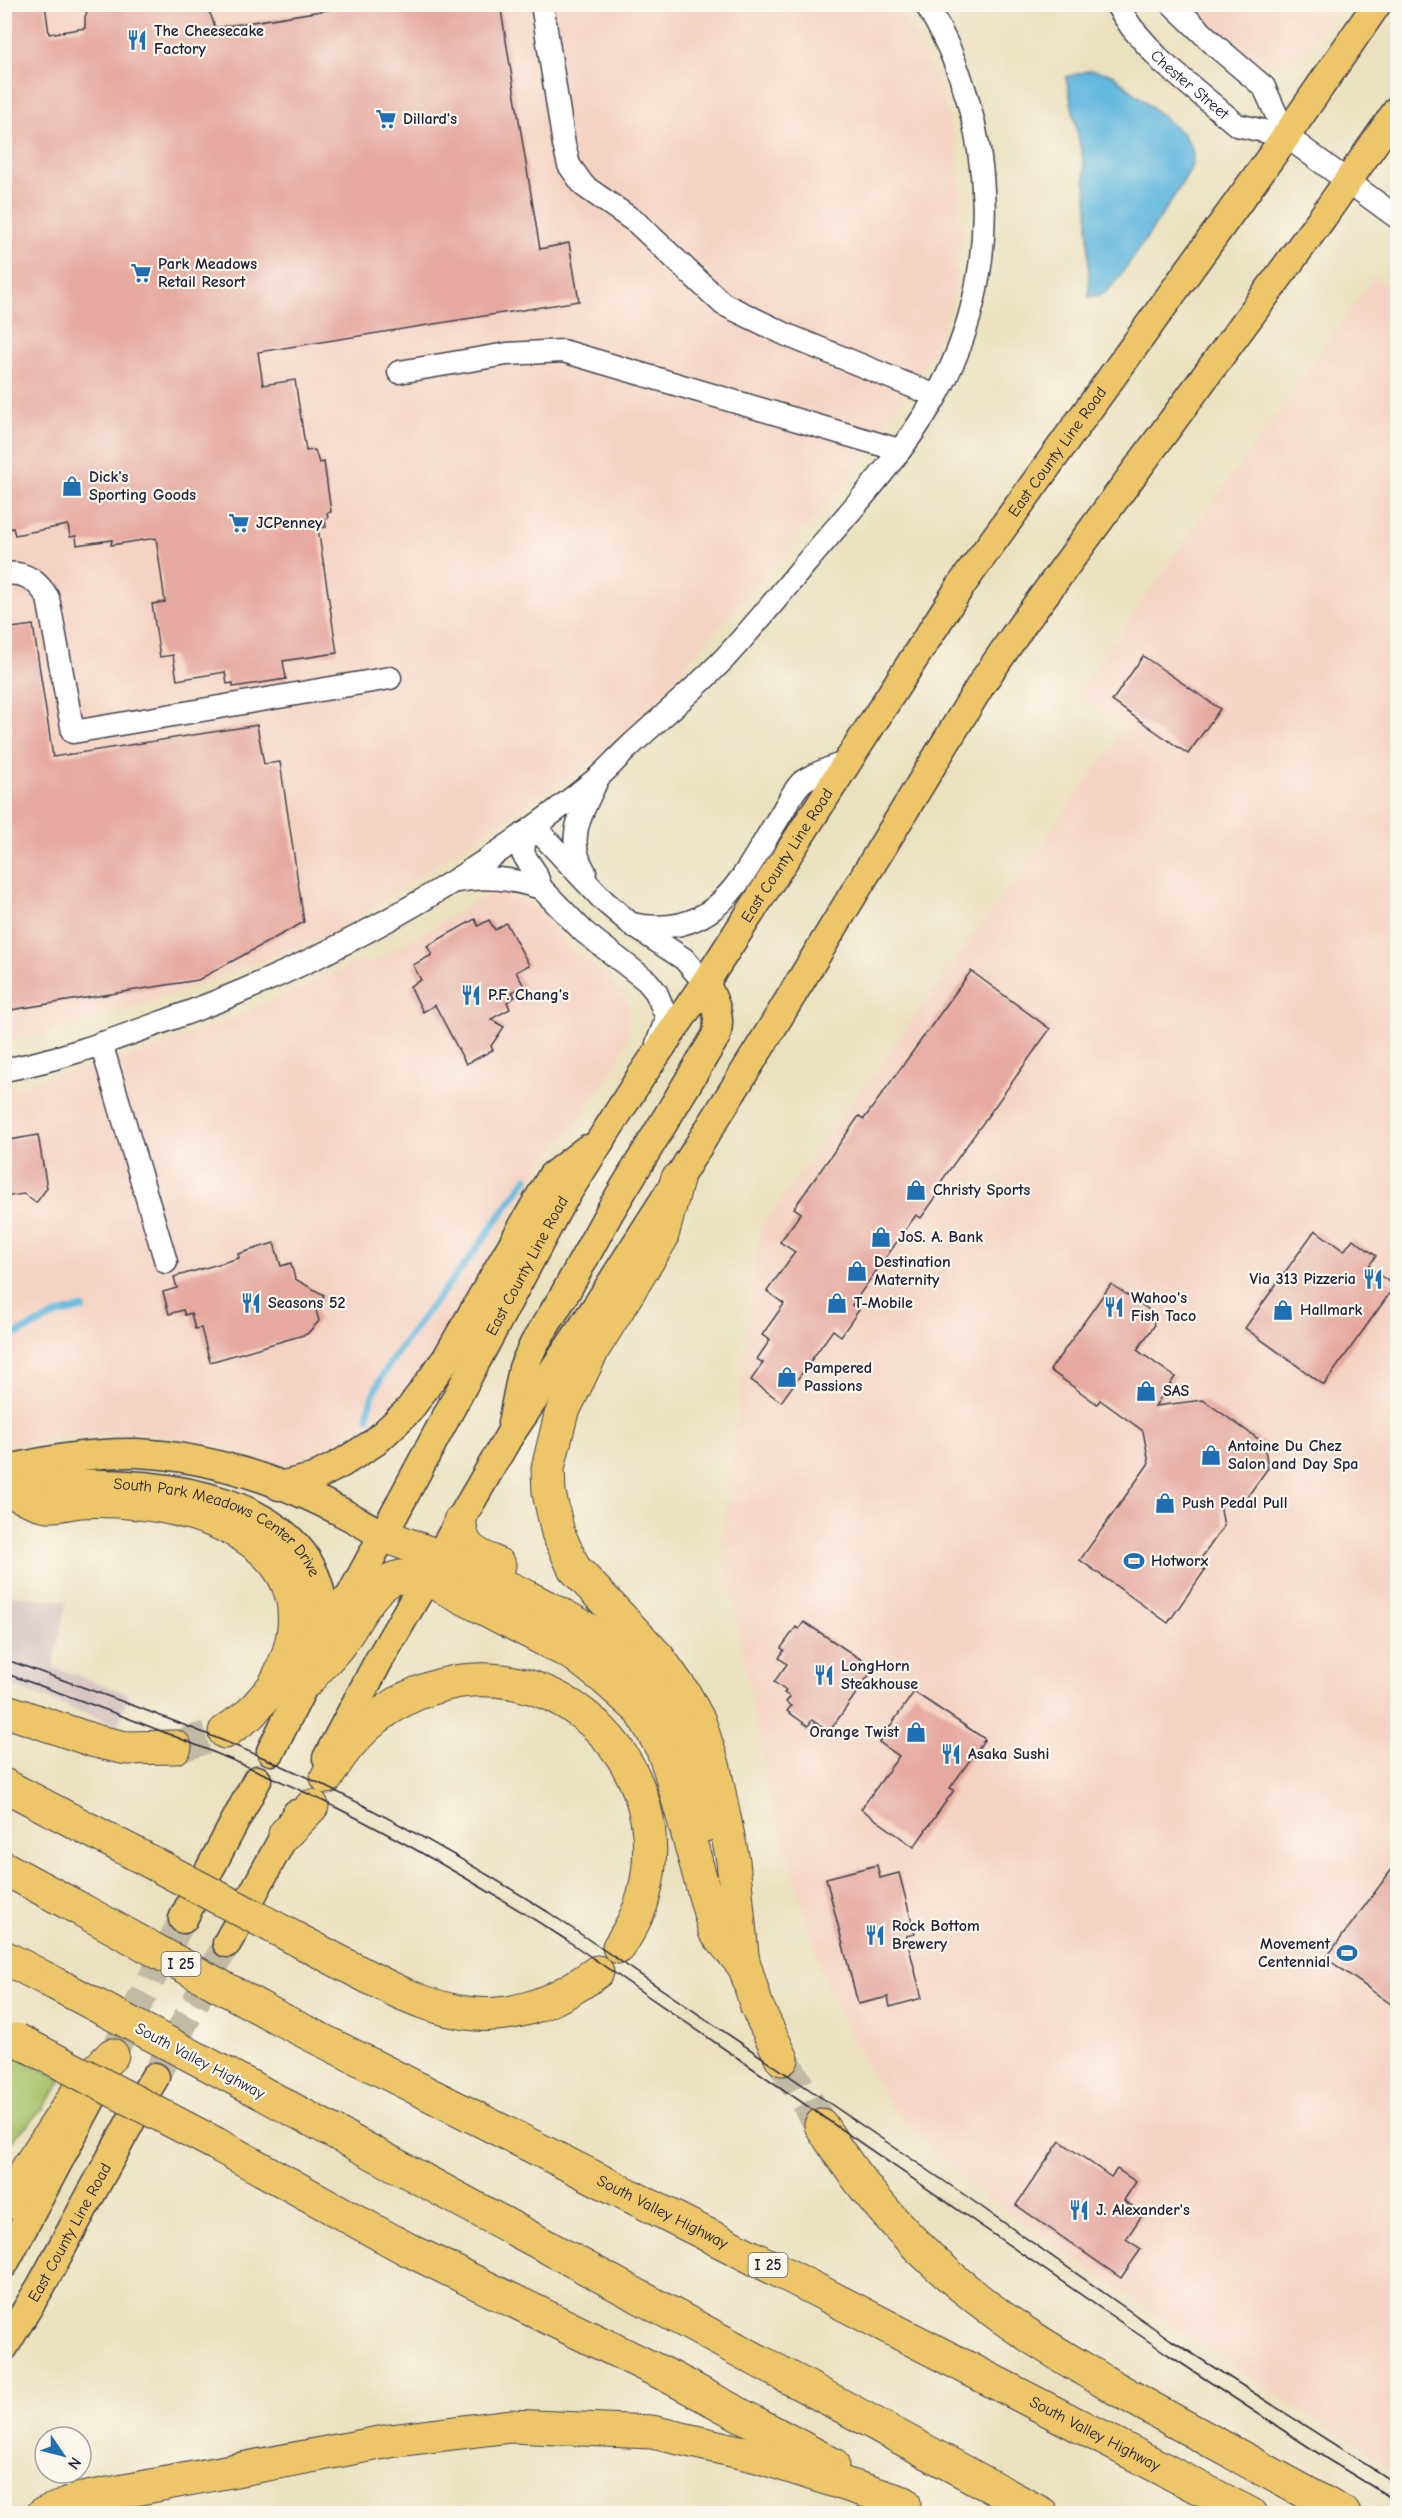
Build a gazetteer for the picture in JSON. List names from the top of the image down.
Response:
{
  "streets": {
    "highway": ["I 25", "South Valley Highway"],
    "main road": ["East County Line Road", "South Park Meadows Center Drive"],
    "street": ["Chester Street"]
  },
  "crossings": [
    ["Chester Street", "East County Line Road"],
    ["East County Line Road", "South Park Meadows Center Drive"]
  ],
  "places": {
    "restaurant": [
      "The Cheesecake Factory",
      "P.F. Chang's",
      "Via 313 Pizzeria",
      "Seasons 52",
      "Wahoo's Fish Taco",
      "LongHorn Steakhouse",
      "Asaka Sushi",
      "Rock Bottom Brewery",
      "J. Alexander's"
    ],
    "supermarket": ["Dillard's", "Park Meadows Retail Resort", "JCPenney"],
    "shop": [
      "Dick's Sporting Goods",
      "Christy Sports",
      "JoS. A. Bank",
      "Destination Maternity",
      "T-Mobile",
      "Hallmark",
      "Pampered Passions",
      "SAS",
      "Antoine Du Chez Salon and Day Spa",
      "Push Pedal Pull",
      "Orange Twist"
    ],
    "sports": ["Hotworx", "Movement Centennial"]
  },
  "north": "bottom right"
}
